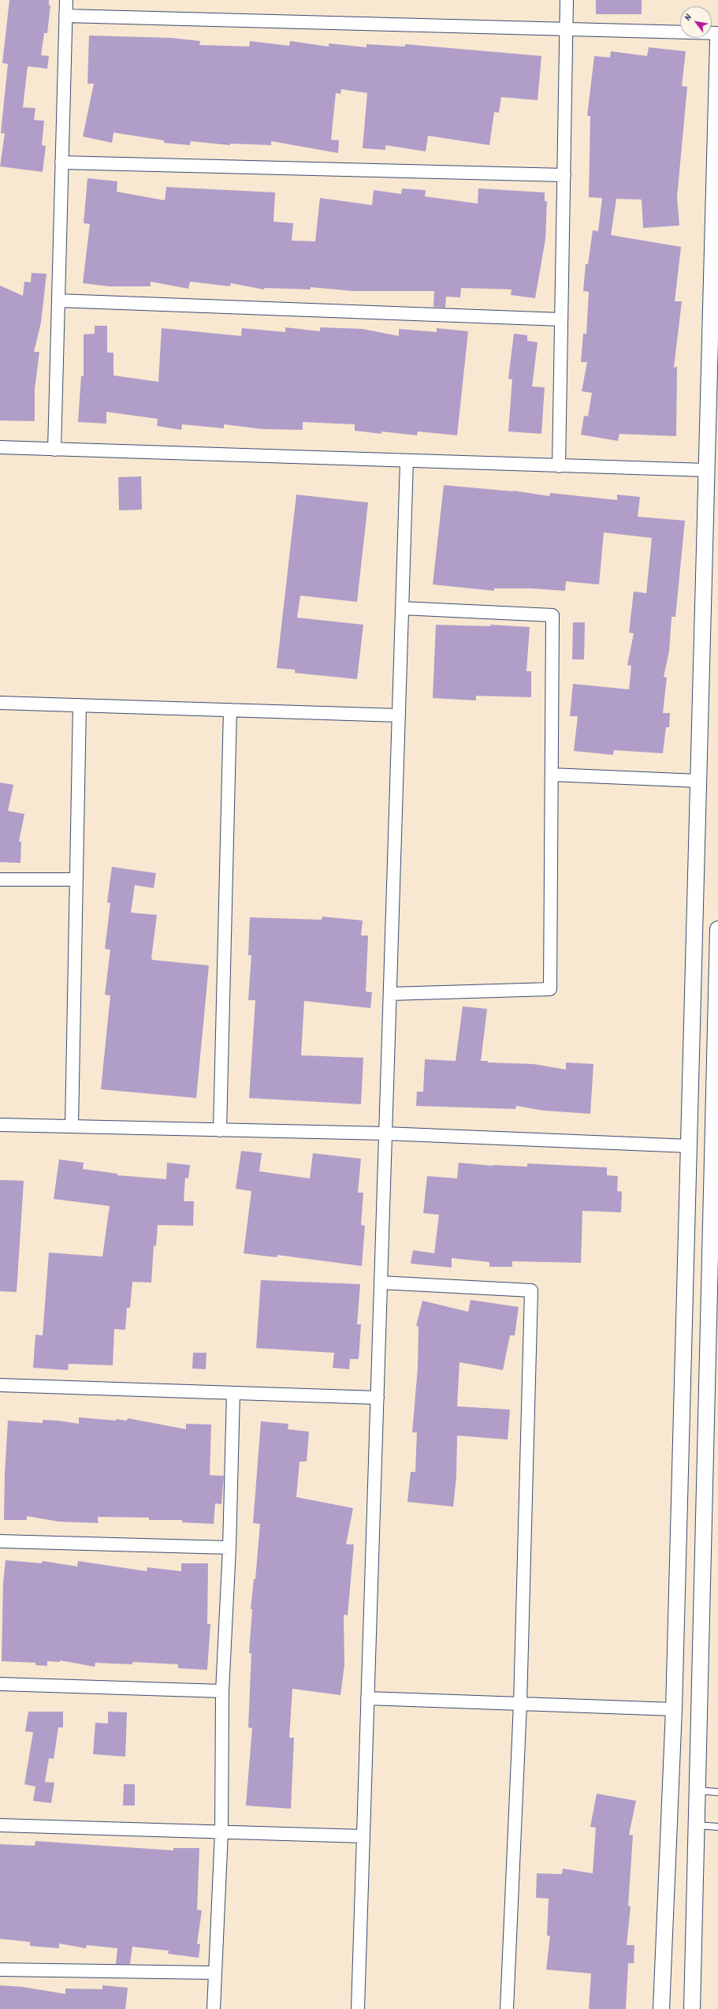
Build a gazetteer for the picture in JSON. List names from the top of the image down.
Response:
{
  "north": "top left"
}
